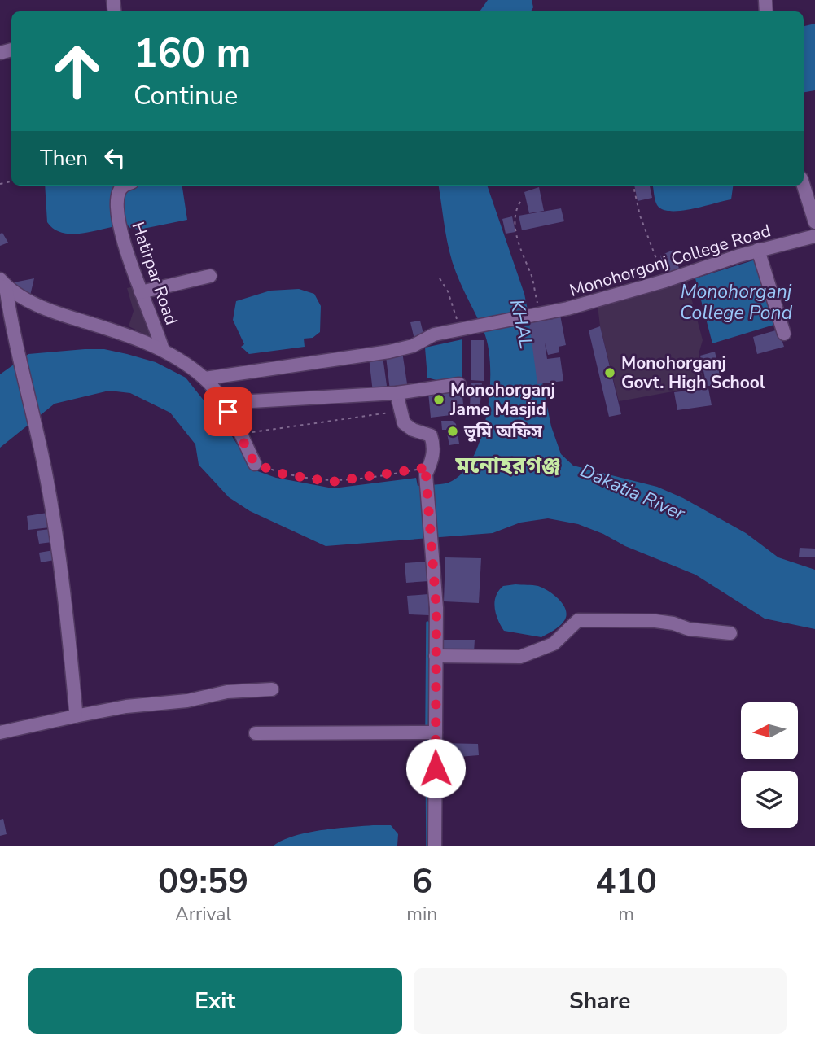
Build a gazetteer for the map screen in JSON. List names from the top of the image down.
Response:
{
  "streets": {
    "street": ["Monohorgonj College Road", "Hatirpar Road"]
  },
  "districts": ["মনোহরগঞ্জ"],
  "water": ["Monohorganj College Pond", "KHAL", "Dakatia River"],
  "places": ["Monohorganj Govt. High School", "Monohorganj Jame Masjid", "ভূমি অফিস"],
  "north": "left",
  "page": {
    "turn": ["160 m", "Continue"],
    "then": "Then",
    "eta": [
      "09:59",
      "Arrival",
      "6",
      "min",
      "410",
      "m"
    ],
    "buttons": ["Exit", "Share"]
  }
}
